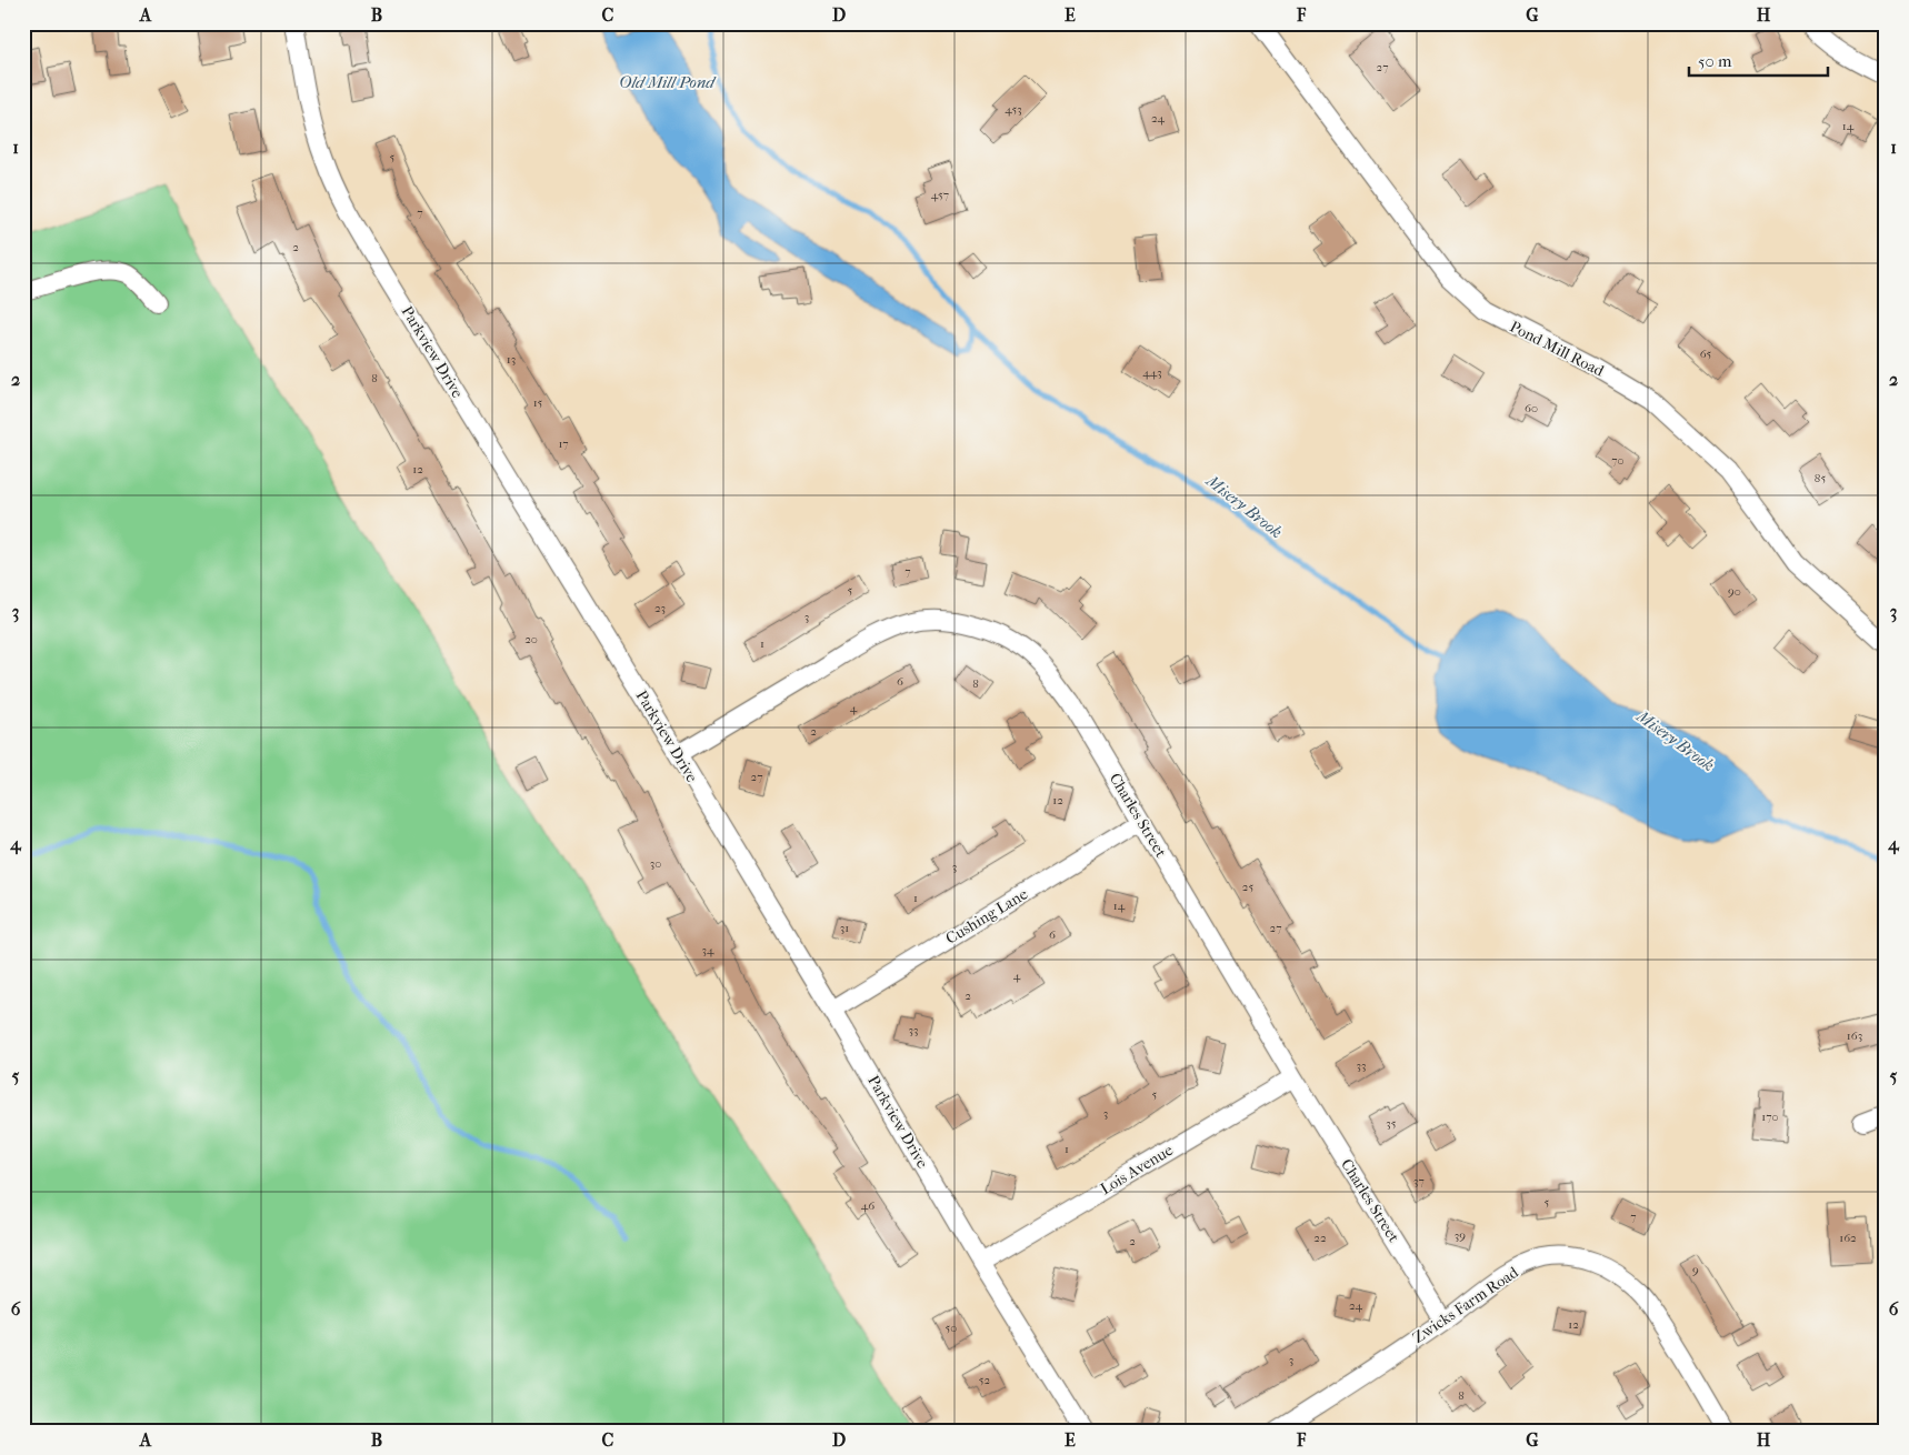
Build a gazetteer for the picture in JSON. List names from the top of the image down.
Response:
{
  "streets": {
    "street": [
      "Pond Mill Road",
      "Parkview Drive",
      "Charles Street",
      "Cushing Lane",
      "Lois Avenue",
      "Zwicks Farm Road"
    ]
  },
  "crossings": [
    ["Parkview Drive", "Charles Street"],
    ["Parkview Drive", "Cushing Lane"],
    ["Parkview Drive", "Lois Avenue"],
    ["Charles Street", "Cushing Lane"],
    ["Charles Street", "Lois Avenue"],
    ["Charles Street", "Zwicks Farm Road"]
  ],
  "water": ["Old Mill Pond", "Misery Brook"],
  "house_numbers": [
    "27",
    "453",
    "24",
    "14",
    "5",
    "457",
    "7",
    "2",
    "65",
    "13",
    "443",
    "8",
    "15",
    "60",
    "17",
    "70",
    "12",
    "85",
    "7",
    "5",
    "90",
    "23",
    "3",
    "20",
    "1",
    "6",
    "8",
    "4",
    "2",
    "27",
    "12",
    "30",
    "3",
    "25",
    "1",
    "14",
    "31",
    "27",
    "6",
    "34",
    "4",
    "2",
    "33",
    "163",
    "33",
    "5",
    "3",
    "170",
    "35",
    "1",
    "37",
    "5",
    "46",
    "7",
    "39",
    "22",
    "162",
    "2",
    "9",
    "24",
    "12",
    "50",
    "3",
    "52",
    "8"
  ],
  "scale_bar": "50 m",
  "grid": {
    "columns": [
      "A",
      "B",
      "C",
      "D",
      "E",
      "F",
      "G",
      "H"
    ],
    "rows": [
      "1",
      "2",
      "3",
      "4",
      "5",
      "6"
    ]
  }
}
